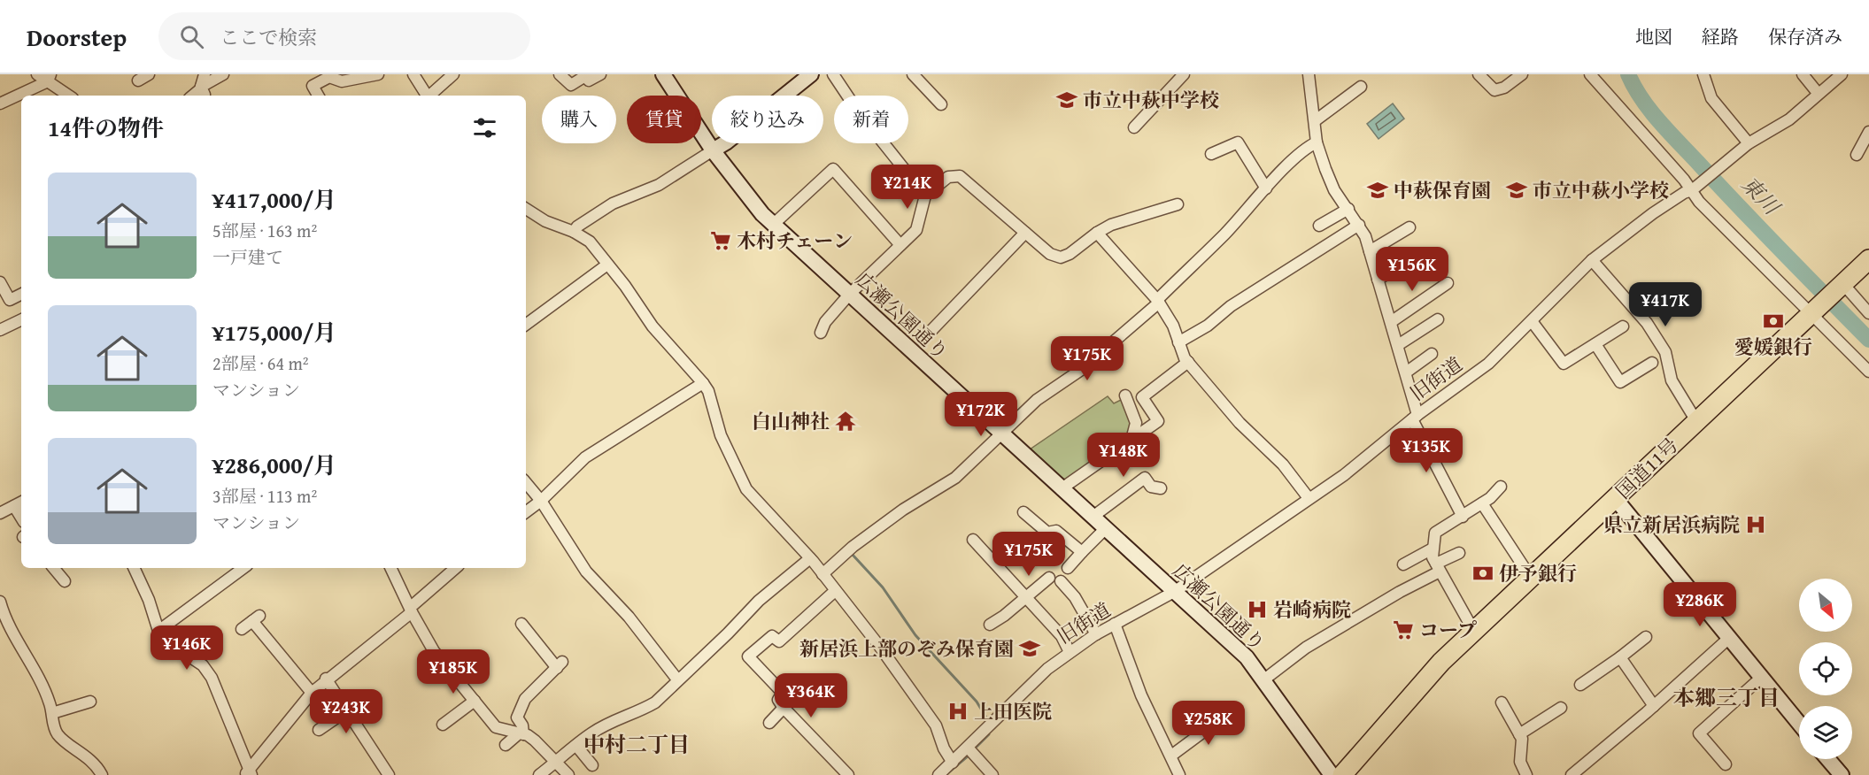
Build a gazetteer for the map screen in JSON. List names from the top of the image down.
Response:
{
  "streets": {
    "highway": ["国道11号"],
    "street": ["広瀬公園通り", "旧街道"]
  },
  "crossings": [
    ["広瀬公園通り", "旧街道"]
  ],
  "districts": ["本郷三丁目", "中村二丁目"],
  "water": ["東川"],
  "places": {
    "school or university": [
      "市立中萩中学校",
      "中萩保育園",
      "市立中萩小学校",
      "新居浜上部のぞみ保育園"
    ],
    "supermarket": ["木村チェーン", "コープ"],
    "bank": ["愛媛銀行", "伊予銀行"],
    "temple": ["白山神社"],
    "hospital": ["県立新居浜病院", "岩崎病院", "上田医院"]
  },
  "north": "bottom right",
  "page": {
    "header": "Doorstep",
    "search": "ここで検索",
    "nav": ["地図", "経路", "保存済み"],
    "chip": [
      "購入",
      "賃貸",
      "絞り込み",
      "新着"
    ],
    "heading": "14件の物件",
    "list": [
      {
        "name": "¥417,000/月",
        "note": "5部屋 · 163 m² · 一戸建て"
      },
      {
        "name": "¥175,000/月",
        "note": "2部屋 · 64 m² · マンション"
      },
      {
        "name": "¥286,000/月",
        "note": "3部屋 · 113 m² · マンション"
      }
    ],
    "price": [
      "¥214K",
      "¥156K",
      "¥417K",
      "¥175K",
      "¥172K",
      "¥135K",
      "¥148K",
      "¥175K",
      "¥286K",
      "¥146K",
      "¥185K",
      "¥364K",
      "¥243K",
      "¥258K"
    ]
  }
}
